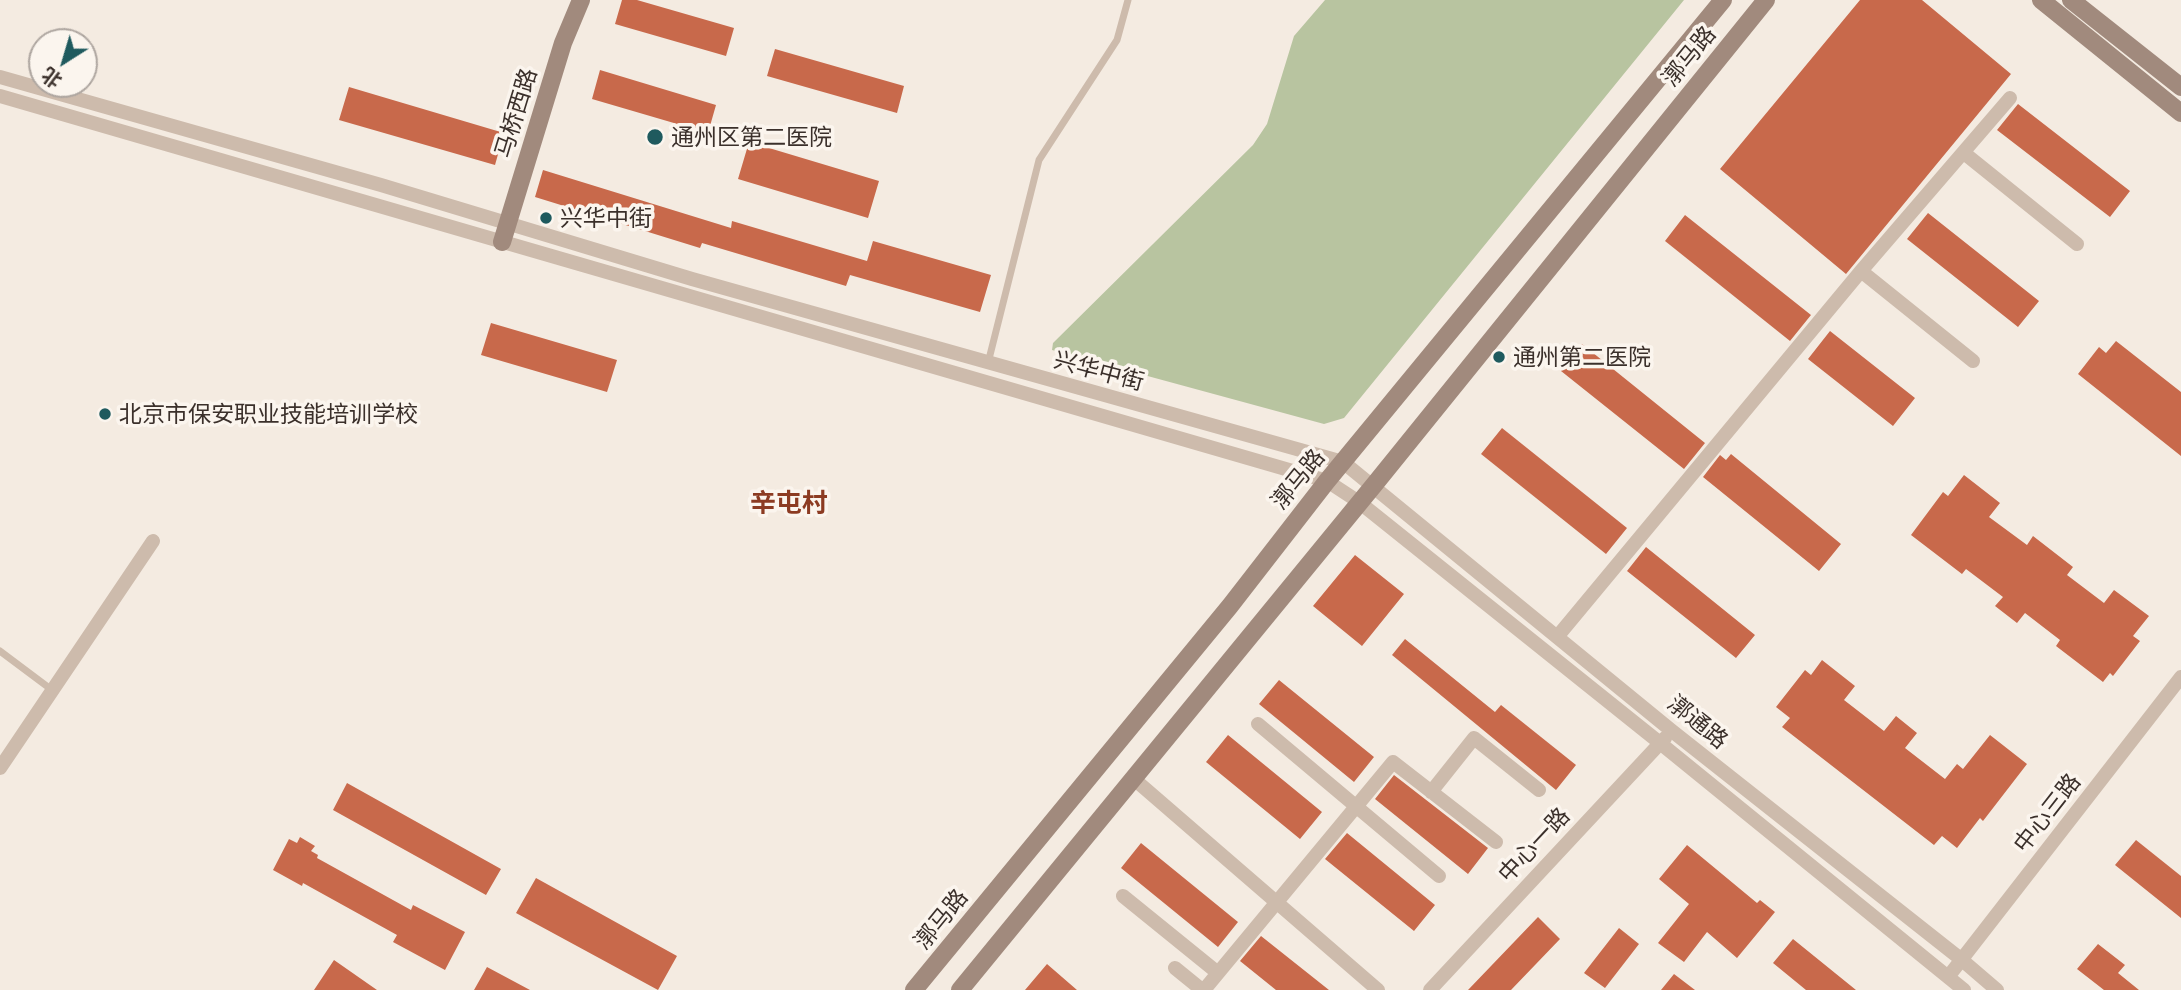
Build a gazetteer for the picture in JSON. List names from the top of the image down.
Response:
{
  "streets": {
    "main road": ["漷马路", "马桥西路"],
    "street": [
      "兴华中街",
      "漷通路",
      "中心三路",
      "中心一路"
    ]
  },
  "crossings": [
    ["漷马路", "兴华中街"],
    ["漷马路", "漷通路"],
    ["马桥西路", "兴华中街"],
    ["兴华中街", "漷通路"],
    ["漷通路", "中心三路"],
    ["漷通路", "中心一路"]
  ],
  "districts": ["辛屯村"],
  "places": [
    "通州区第二医院",
    "兴华中街",
    "通州第二医院",
    "北京市保安职业技能培训学校"
  ],
  "north": "bottom left"
}
